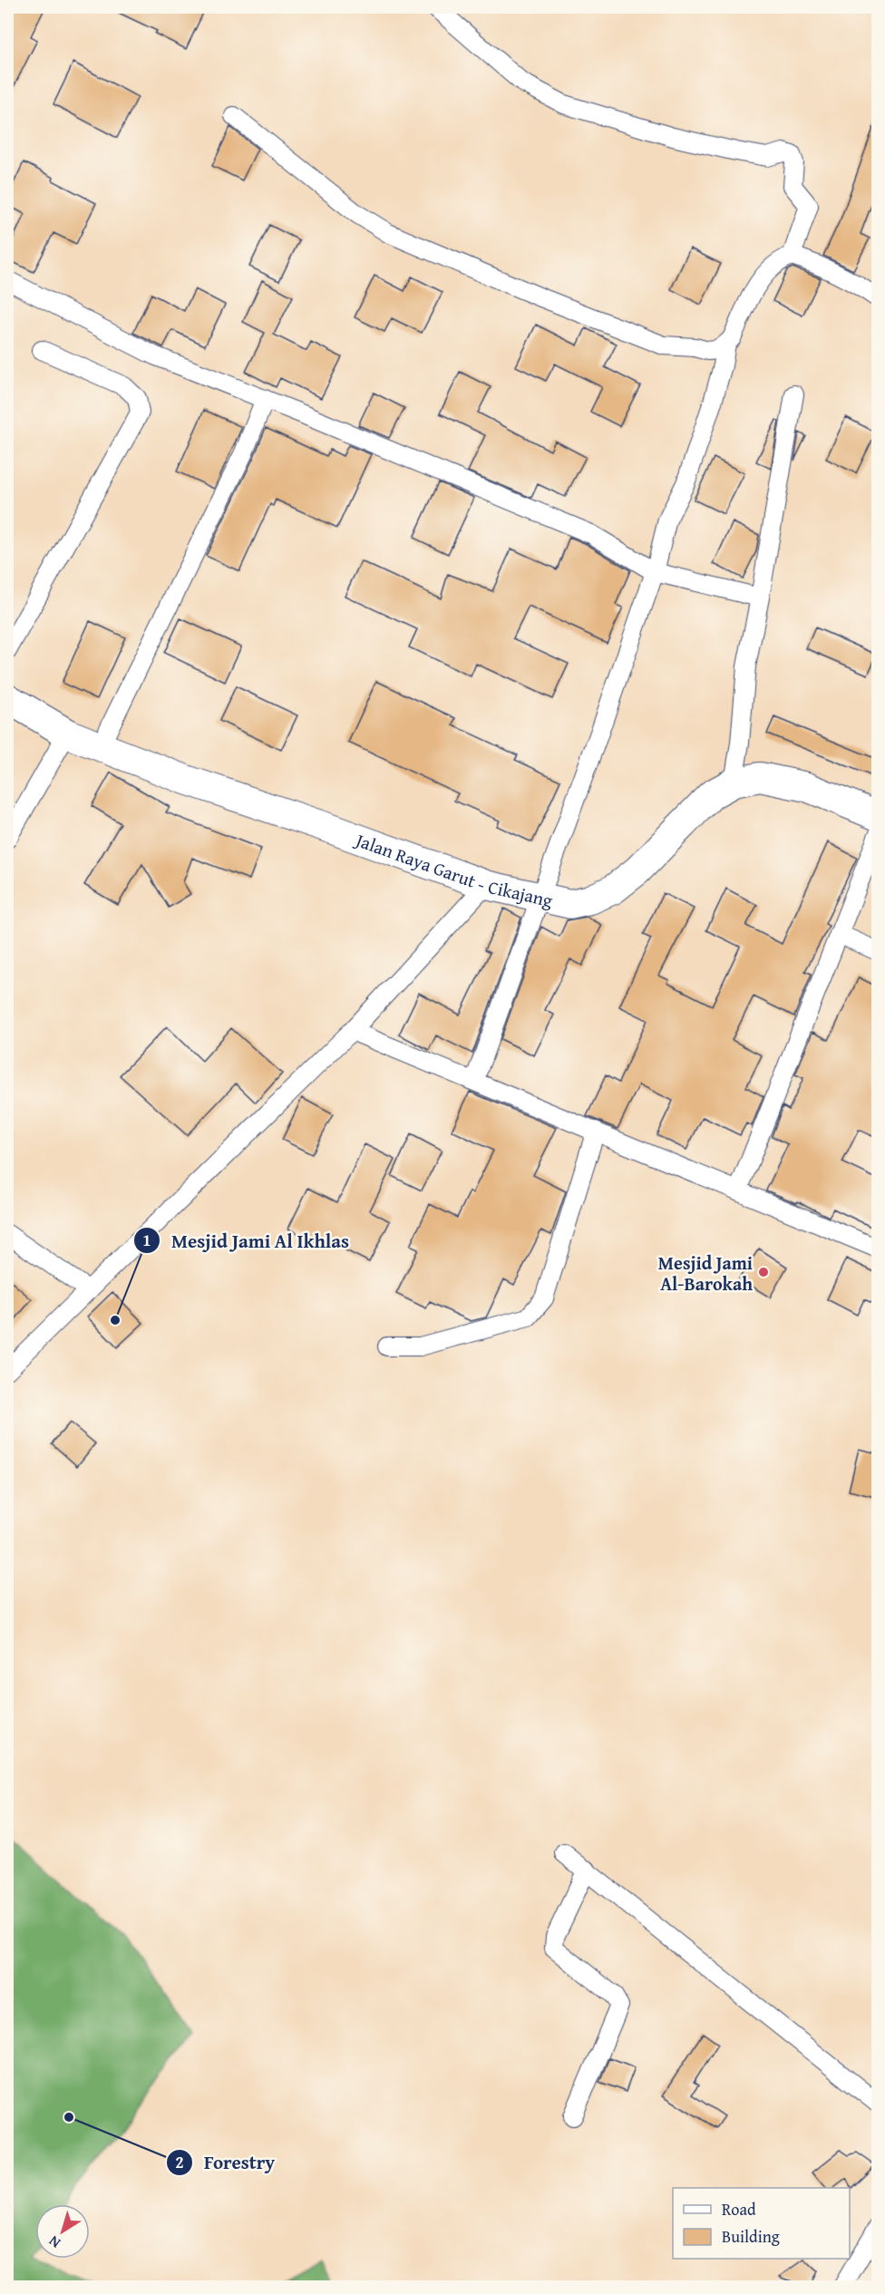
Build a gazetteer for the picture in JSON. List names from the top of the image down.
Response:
{
  "streets": {
    "main road": ["Jalan Raya Garut - Cikajang"]
  },
  "places": ["Mesjid Jami Al-Barokah", "Mesjid Jami Al Ikhlas", "Forestry"],
  "legend": ["Road", "Building"],
  "north": "bottom left"
}
